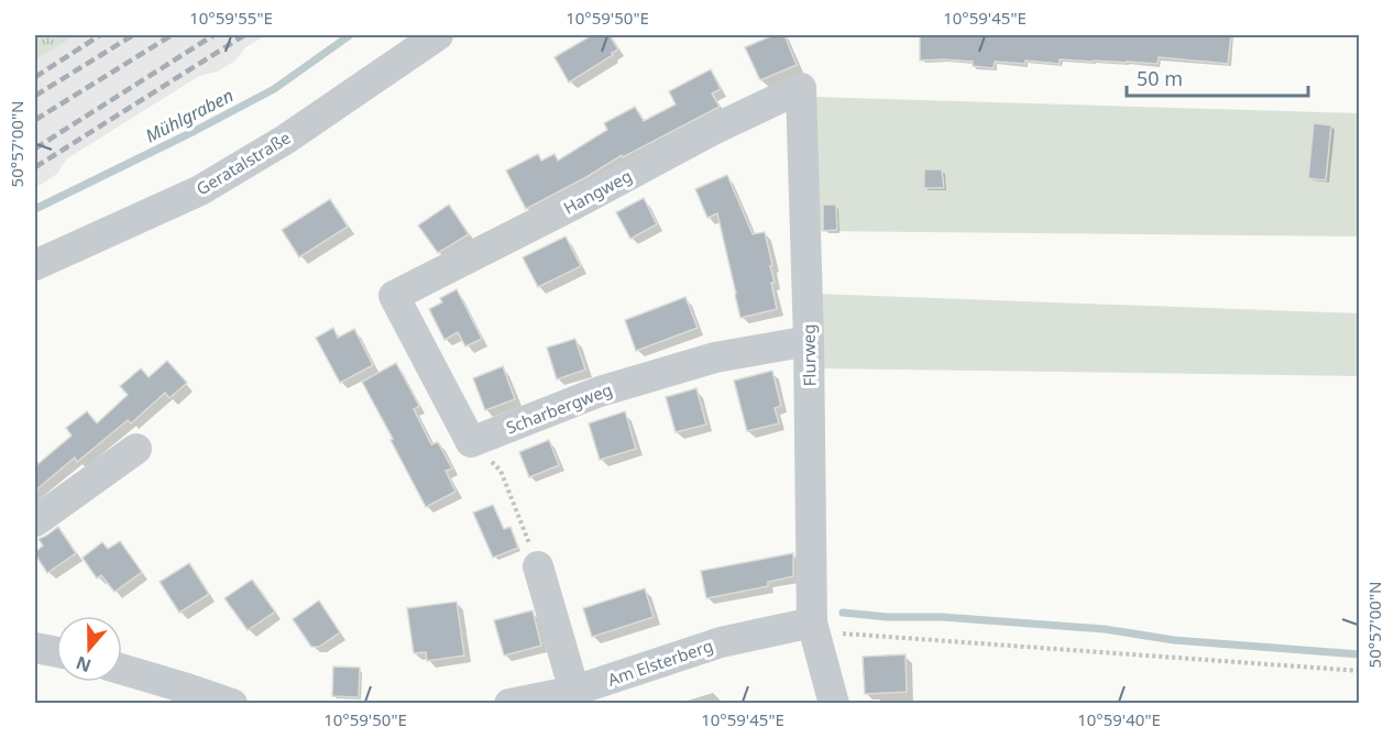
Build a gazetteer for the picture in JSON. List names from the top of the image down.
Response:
{
  "streets": {
    "street": [
      "Geratalstraße",
      "Hangweg",
      "Flurweg",
      "Scharbergweg",
      "Am Elsterberg"
    ]
  },
  "crossings": [
    ["Hangweg", "Flurweg"],
    ["Hangweg", "Scharbergweg"],
    ["Flurweg", "Scharbergweg"],
    ["Flurweg", "Am Elsterberg"]
  ],
  "water": ["Mühlgraben"],
  "scale_bar": "50 m",
  "north": "bottom",
  "coordinates": [
    "10°59'55\"E",
    "10°59'50\"E",
    "10°59'45\"E",
    "50°57'00\"N",
    "10°59'40\"E"
  ]
}
